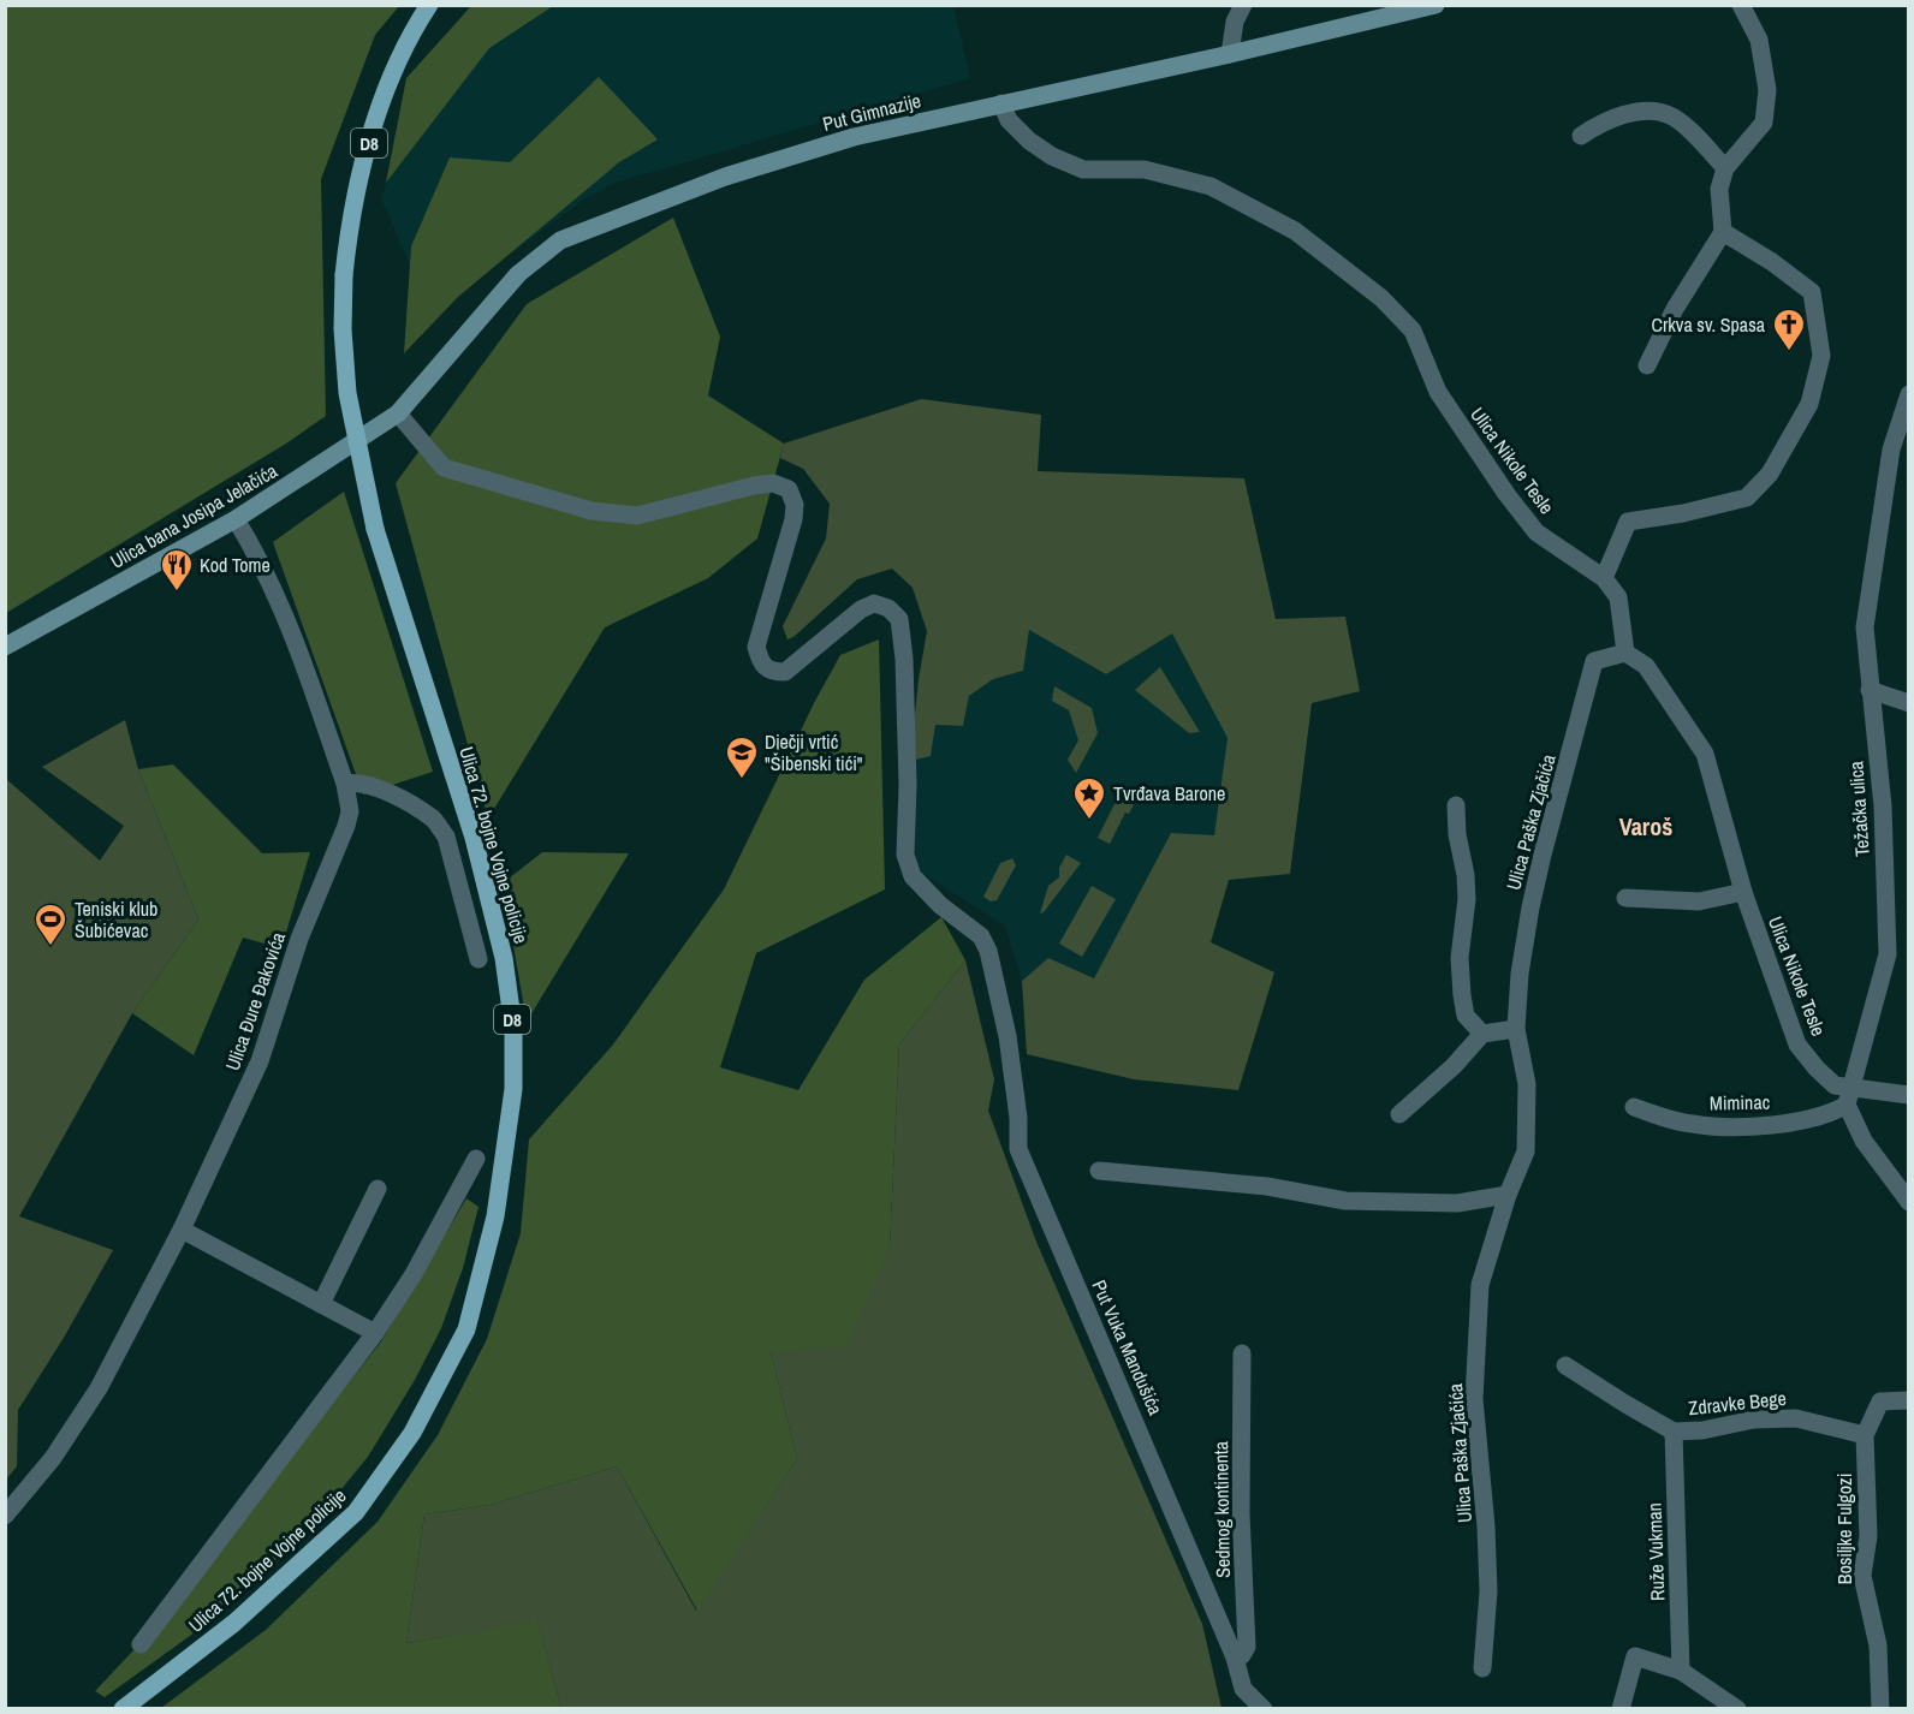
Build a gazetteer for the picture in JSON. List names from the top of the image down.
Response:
{
  "streets": {
    "main road": ["D8", "Ulica 72. bojne Vojne policije"],
    "street": [
      "Put Gimnazije",
      "Ulica Nikole Tesle",
      "Ulica bana Josipa Jelačića",
      "Težačka ulica",
      "Ulica Paška Zjačića",
      "Ulica Đure Đakovića",
      "Miminac",
      "Put Vuka Mandušića",
      "Zdravke Bege",
      "Sedmog kontinenta",
      "Bosiljke Fulgozi",
      "Ruže Vukman"
    ]
  },
  "crossings": [
    ["Put Gimnazije", "Ulica Nikole Tesle"],
    ["Put Gimnazije", "Ulica bana Josipa Jelačića"],
    ["Put Gimnazije", "Put Vuka Mandušića"],
    ["Ulica Nikole Tesle", "Težačka ulica"],
    ["Ulica Nikole Tesle", "Ulica Paška Zjačića"],
    ["Ulica Nikole Tesle", "Miminac"],
    ["Ulica bana Josipa Jelačića", "Ulica Đure Đakovića"],
    ["Ulica bana Josipa Jelačića", "Put Vuka Mandušića"],
    ["Težačka ulica", "Miminac"],
    ["Put Vuka Mandušića", "Sedmog kontinenta"],
    ["Zdravke Bege", "Bosiljke Fulgozi"],
    ["Zdravke Bege", "Ruže Vukman"]
  ],
  "districts": ["Varoš"],
  "places": {
    "church": ["Crkva sv. Spasa"],
    "restaurant": ["Kod Tome"],
    "school or university": ["Dječji vrtić \"Šibenski tići\""],
    "place": ["Tvrđava Barone"],
    "sports": ["Teniski klub Šubićevac"]
  }
}
